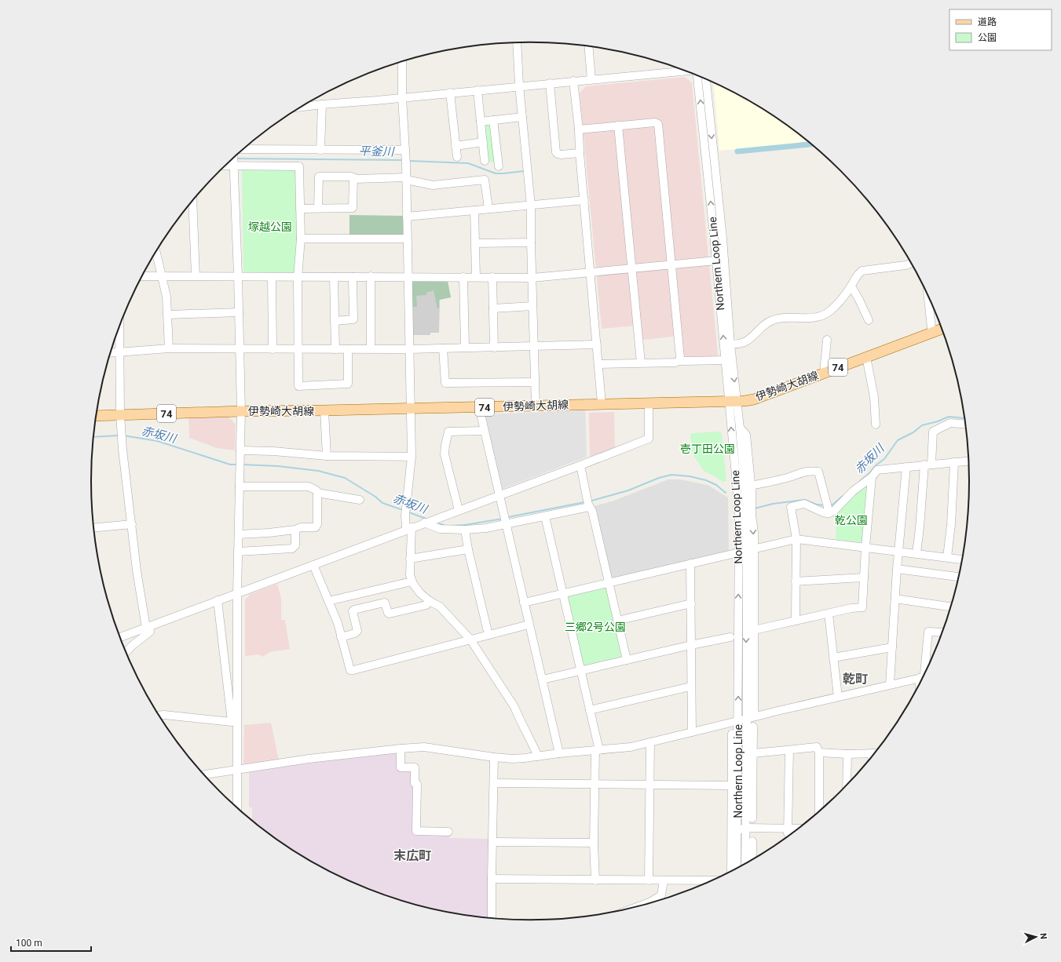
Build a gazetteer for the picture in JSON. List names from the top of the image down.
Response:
{
  "streets": {
    "main road": ["74", "伊勢崎大胡線"],
    "street": ["Northern Loop Line"]
  },
  "crossings": [
    ["Northern Loop Line", "伊勢崎大胡線"]
  ],
  "districts": ["乾町", "末広町"],
  "water": ["平釜川", "赤坂川"],
  "parks": [
    "塚越公園",
    "壱丁田公園",
    "乾公園",
    "三郷2号公園"
  ],
  "legend": ["道路", "公園"],
  "scale_bar": "100 m",
  "north": "right"
}
